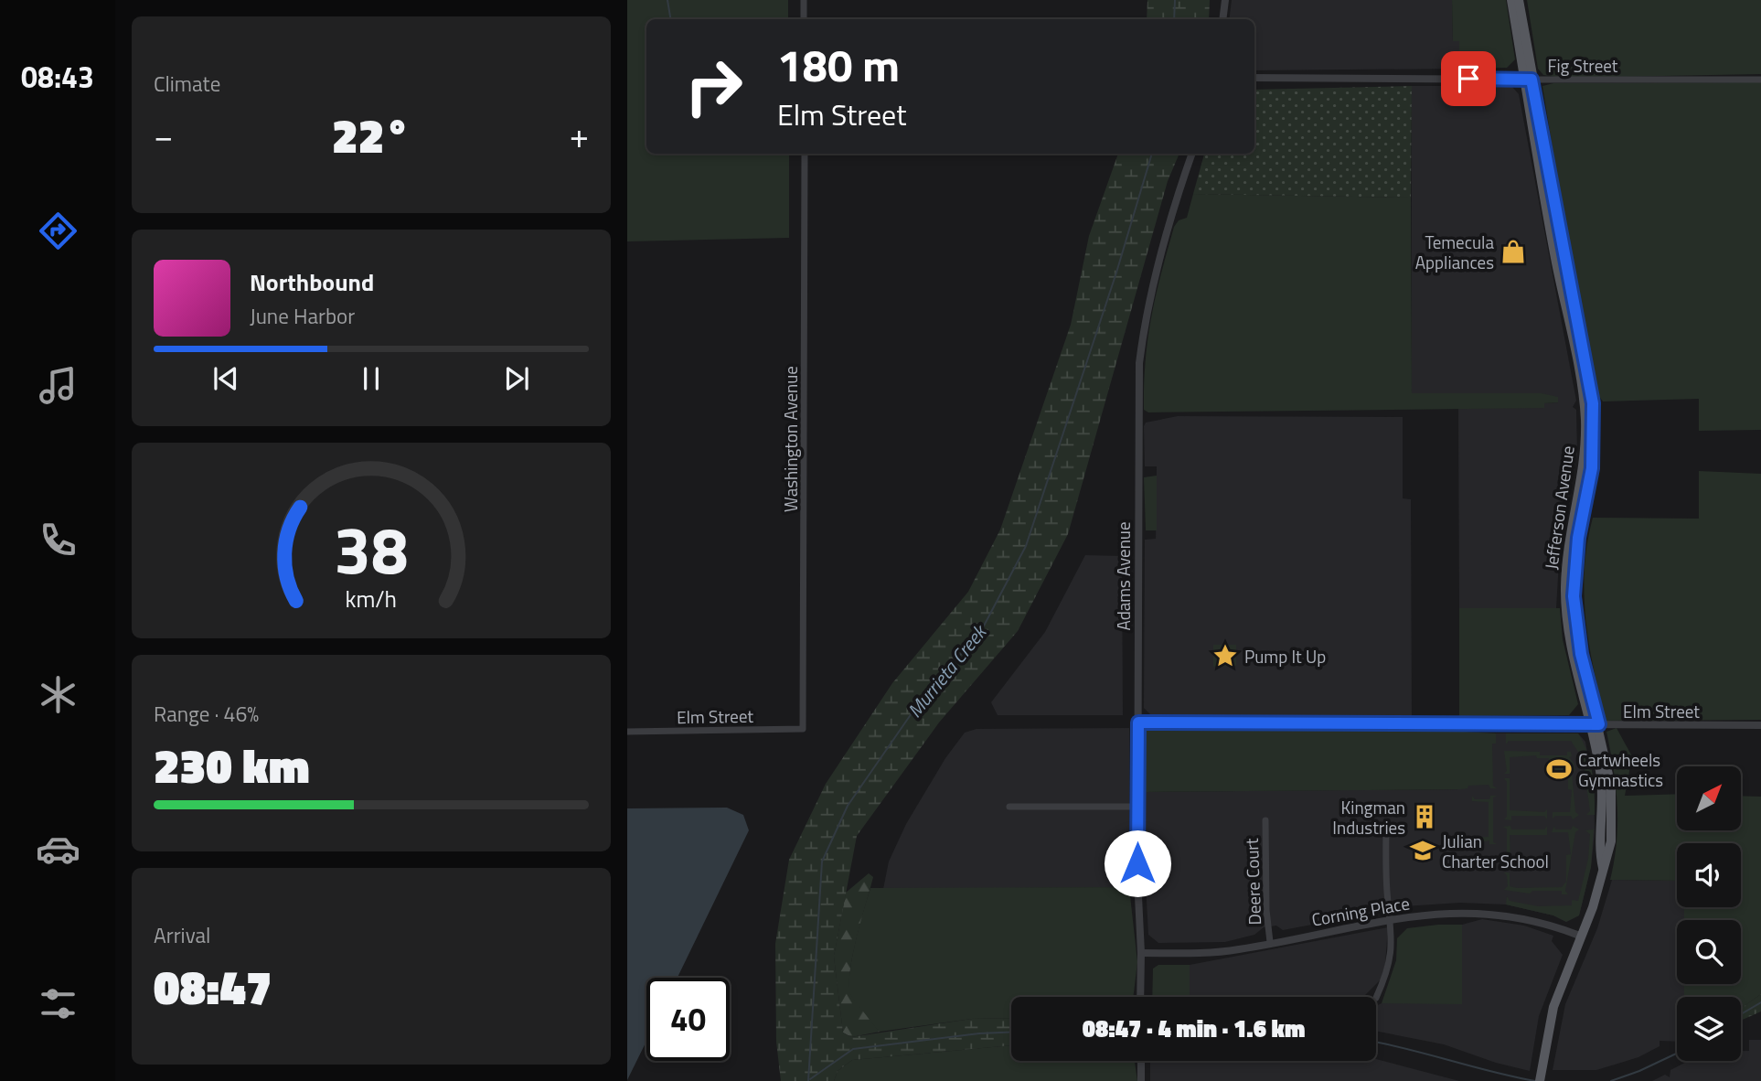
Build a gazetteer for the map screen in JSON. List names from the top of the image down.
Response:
{
  "streets": {
    "main road": ["Jefferson Avenue"],
    "street": [
      "Fig Street",
      "Washington Avenue",
      "Adams Avenue",
      "Elm Street",
      "Deere Court",
      "Corning Place"
    ]
  },
  "crossings": [
    ["Fig Street", "Jefferson Avenue"],
    ["Washington Avenue", "Elm Street"],
    ["Jefferson Avenue", "Elm Street"],
    ["Jefferson Avenue", "Corning Place"],
    ["Adams Avenue", "Elm Street"],
    ["Adams Avenue", "Corning Place"],
    ["Deere Court", "Corning Place"]
  ],
  "water": ["Murrieta Creek"],
  "places": {
    "shop": ["Temecula Appliances"],
    "place": ["Pump It Up"],
    "sports": ["Cartwheels Gymnastics"],
    "building": ["Kingman Industries"],
    "school or university": ["Julian Charter School"]
  },
  "north": "top right",
  "page": {
    "tabs": "08:43",
    "tile": [
      "Climate",
      ["Range · 46%", "230 km"],
      ["Arrival", "08:47"]
    ],
    "turn": ["180 m", "Elm Street"],
    "heat": ["−", "22°", "+"],
    "song": ["Northbound", "June Harbor"],
    "limit": "40",
    "trip": "08:47 · 4 min · 1.6 km",
    "gauge": ["38", "km/h"]
  }
}
